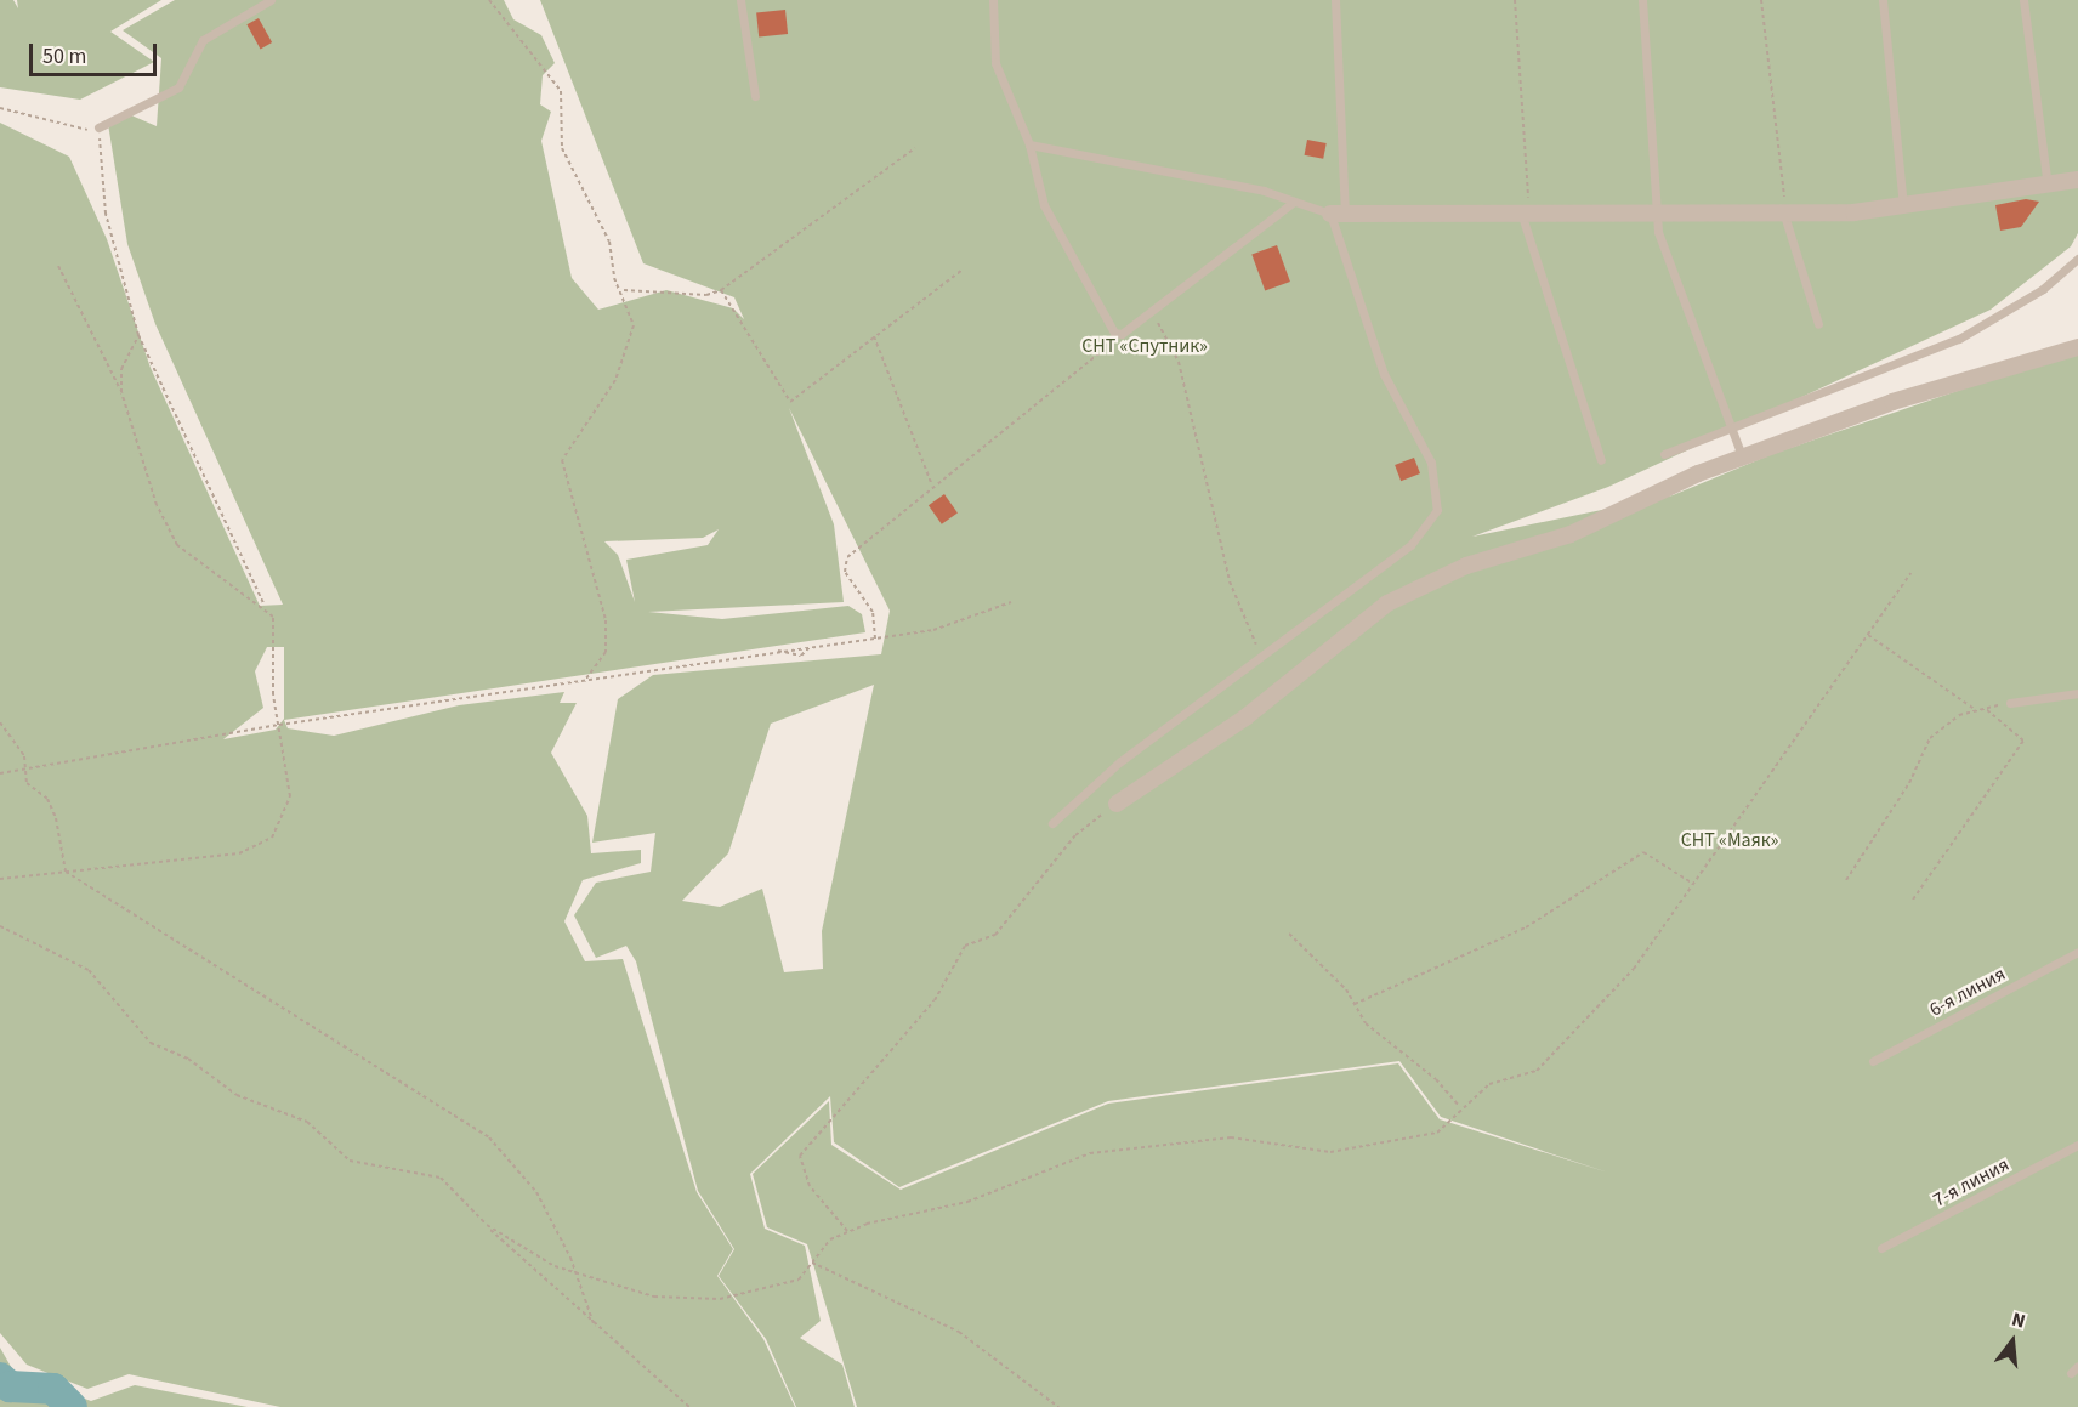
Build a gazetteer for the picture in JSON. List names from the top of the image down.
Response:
{
  "streets": {
    "lane": ["6-я линия", "7-я линия"]
  },
  "parks": ["СНТ «Спутник»", "СНТ «Маяк»"],
  "scale_bar": "50 m",
  "north": "top"
}
